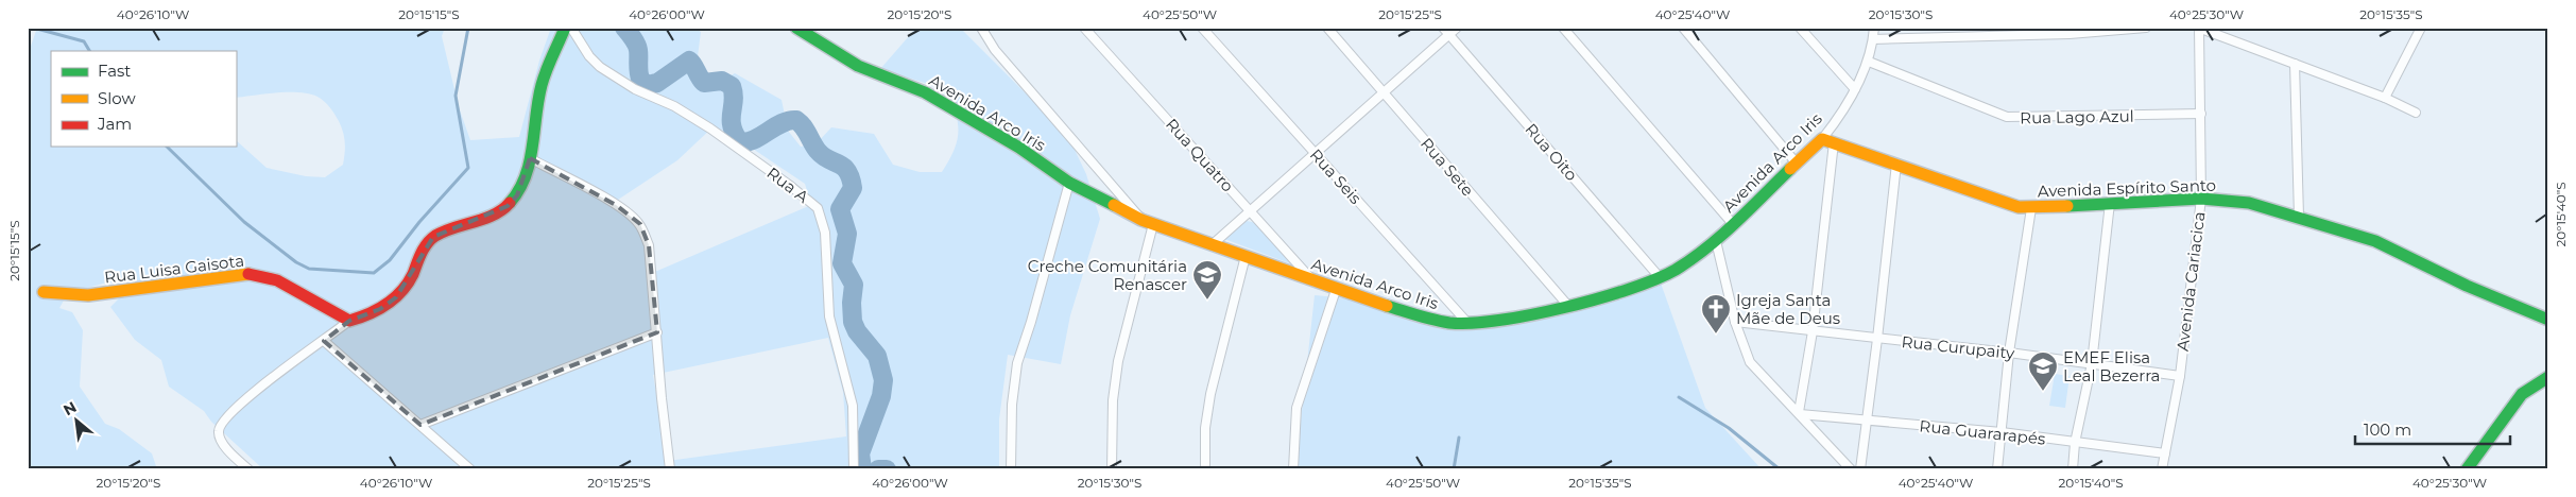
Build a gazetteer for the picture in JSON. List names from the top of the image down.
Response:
{
  "streets": {
    "street": [
      "Avenida Arco Iris",
      "Rua Lago Azul",
      "Rua Oito",
      "Rua Quatro",
      "Rua Sete",
      "Rua Seis",
      "Rua A",
      "Avenida Espírito Santo",
      "Rua Luisa Gaisota",
      "Avenida Cariacica",
      "Rua Curupaity",
      "Rua Guararapés"
    ]
  },
  "crossings": [
    ["Avenida Arco Iris", "Rua Lago Azul"],
    ["Avenida Arco Iris", "Rua Oito"],
    ["Avenida Arco Iris", "Rua Quatro"],
    ["Avenida Arco Iris", "Rua Sete"],
    ["Avenida Arco Iris", "Rua Seis"],
    ["Avenida Arco Iris", "Avenida Espírito Santo"],
    ["Rua Lago Azul", "Avenida Cariacica"],
    ["Avenida Espírito Santo", "Avenida Cariacica"],
    ["Avenida Cariacica", "Rua Curupaity"],
    ["Avenida Cariacica", "Rua Guararapés"]
  ],
  "places": {
    "school or university": ["Creche Comunitária Renascer", "EMEF Elisa Leal Bezerra"],
    "church": ["Igreja Santa Mãe de Deus"]
  },
  "legend": ["Fast", "Slow", "Jam"],
  "scale_bar": "100 m",
  "north": "top left",
  "coordinates": [
    "40°26'10\"W",
    "20°15'15\"S",
    "40°26'00\"W",
    "20°15'20\"S",
    "40°25'50\"W",
    "20°15'25\"S",
    "40°25'40\"W",
    "20°15'30\"S",
    "40°25'30\"W",
    "20°15'35\"S",
    "20°15'40\"S"
  ]
}
